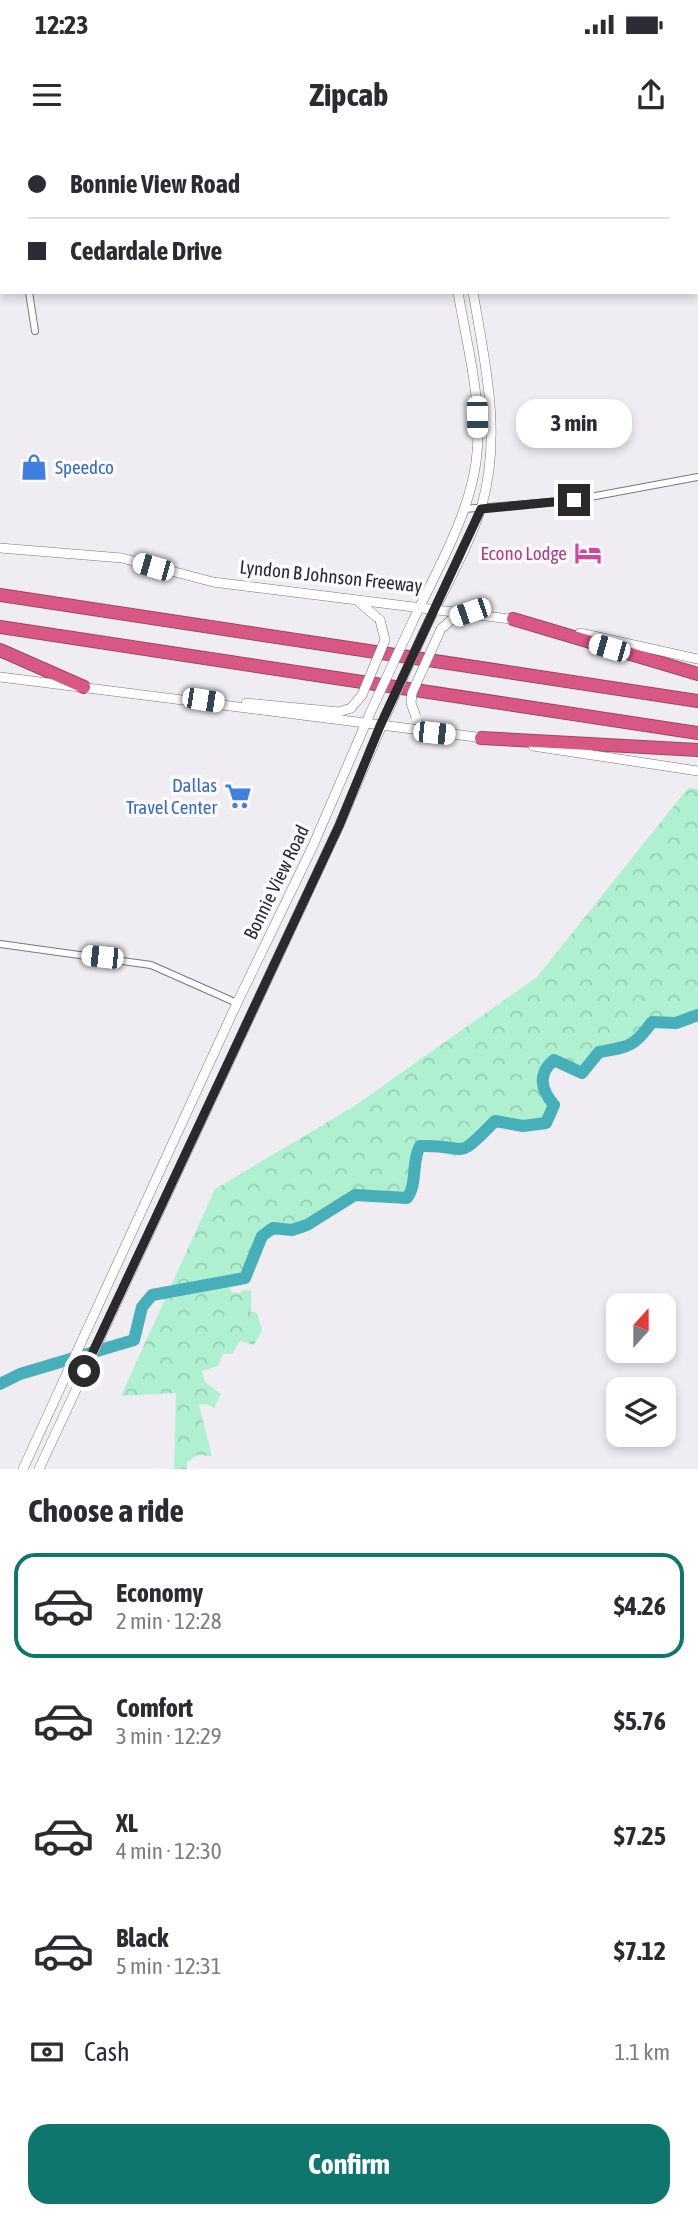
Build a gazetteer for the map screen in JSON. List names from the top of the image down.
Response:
{
  "streets": {
    "main road": ["Lyndon B Johnson Freeway", "Bonnie View Road"]
  },
  "crossings": [
    ["Lyndon B Johnson Freeway", "Bonnie View Road"]
  ],
  "places": {
    "shop": ["Speedco"],
    "hotel": ["Econo Lodge"],
    "supermarket": ["Dallas Travel Center"]
  },
  "north": "top",
  "page": {
    "status": "12:23",
    "header": "Zipcab",
    "banner": ["Bonnie View Road", "Cedardale Drive"],
    "bubble": "3 min",
    "heading": "Choose a ride",
    "list": [
      {
        "name": "Economy",
        "note": "2 min · 12:28",
        "value": "$4.26"
      },
      {
        "name": "Comfort",
        "note": "3 min · 12:29",
        "value": "$5.76"
      },
      {
        "name": "XL",
        "note": "4 min · 12:30",
        "value": "$7.25"
      },
      {
        "name": "Black",
        "note": "5 min · 12:31",
        "value": "$7.12"
      }
    ],
    "pay": ["Cash", "1.1 km"],
    "buttons": "Confirm"
  }
}
